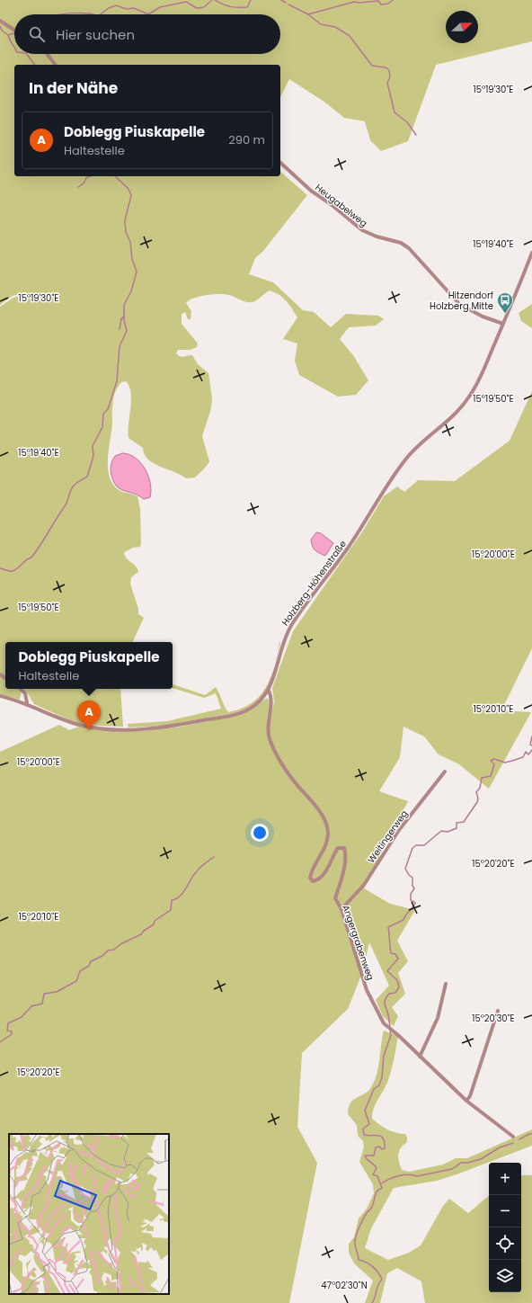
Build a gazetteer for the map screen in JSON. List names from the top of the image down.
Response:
{
  "streets": {
    "street": [
      "Heugabelweg",
      "Holzberg-Höhenstraße",
      "Weitingerweg",
      "Angergrabenweg"
    ]
  },
  "crossings": [
    ["Heugabelweg", "Holzberg-Höhenstraße"],
    ["Holzberg-Höhenstraße", "Angergrabenweg"],
    ["Weitingerweg", "Angergrabenweg"]
  ],
  "places": {
    "bus stop": ["Hitzendorf Holzberg Mitte"]
  },
  "north": "right",
  "page": {
    "search": "Hier suchen",
    "heading": "In der Nähe",
    "list": [
      {
        "mark": "A",
        "name": "Doblegg Piuskapelle",
        "note": "Haltestelle",
        "value": "290 m"
      }
    ],
    "popup": ["Doblegg Piuskapelle", "Haltestelle"],
    "pins": "A",
    "map_buttons": ["+", "−"]
  },
  "coordinates": [
    "15°19'30\"E",
    "15°19'40\"E",
    "15°19'50\"E",
    "15°20'00\"E",
    "15°20'10\"E",
    "15°20'20\"E",
    "15°20'30\"E",
    "47°02'30\"N"
  ]
}
